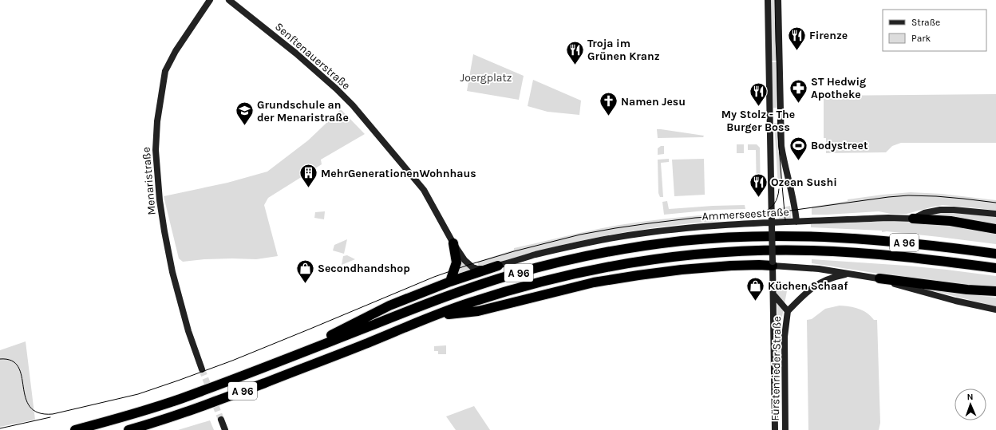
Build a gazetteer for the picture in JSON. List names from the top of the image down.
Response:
{
  "streets": {
    "highway": ["A 96"],
    "main road": [
      "Senftenauerstraße",
      "Menaristraße",
      "Ammerseestraße",
      "Fürstenrieder Straße"
    ]
  },
  "crossings": [
    ["Senftenauerstraße", "Ammerseestraße"],
    ["Ammerseestraße", "Fürstenrieder Straße"]
  ],
  "parks": ["Joergplatz"],
  "places": {
    "restaurant": [
      "Firenze",
      "Troja im Grünen Kranz",
      "My Stolz - The Burger Boss",
      "Ozean Sushi"
    ],
    "pharmacy": ["ST Hedwig Apotheke"],
    "church": ["Namen Jesu"],
    "school or university": ["Grundschule an der Menaristraße"],
    "sports": ["Bodystreet"],
    "building": ["MehrGenerationenWohnhaus"],
    "shop": ["Secondhandshop", "Küchen Schaaf"]
  },
  "legend": ["Straße", "Park"],
  "north": "top"
}
